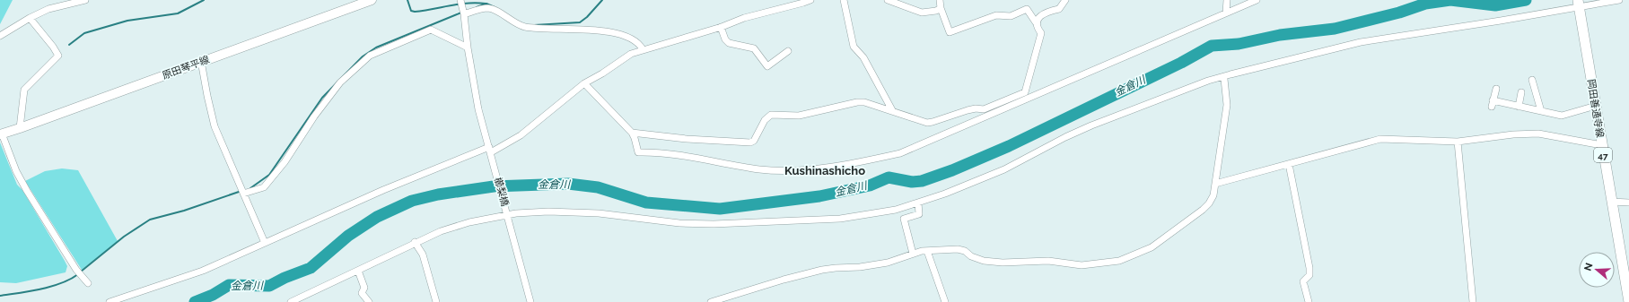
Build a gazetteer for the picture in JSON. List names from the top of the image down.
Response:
{
  "streets": {
    "main road": ["原田琴平線", "岡田善通寺線", "47"],
    "street": ["櫛梨橋"]
  },
  "districts": ["Kushinashicho"],
  "water": ["金倉川"],
  "north": "left"
}
